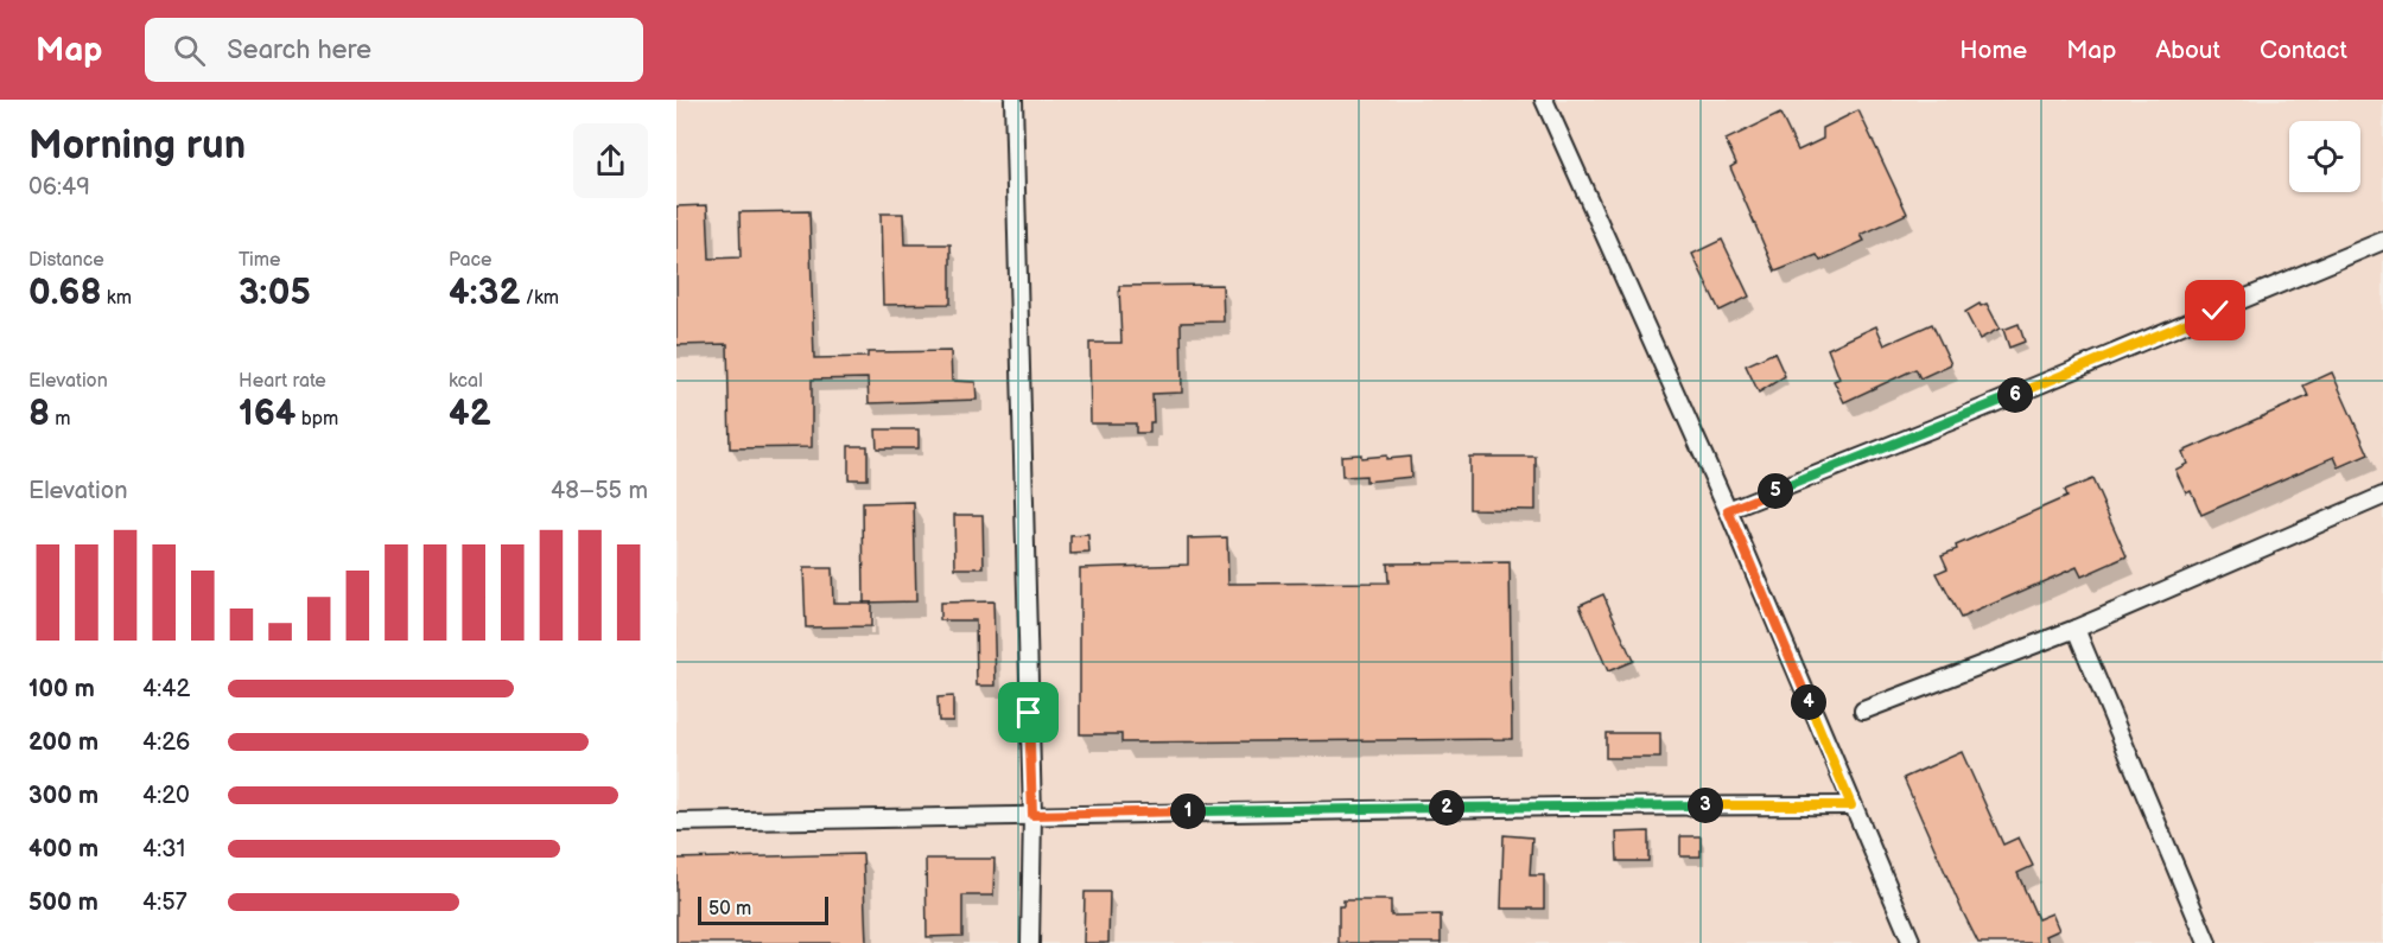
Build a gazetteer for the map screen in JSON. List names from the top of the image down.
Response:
{
  "scale_bar": "50 m",
  "page": {
    "header": "Map",
    "search": "Search here",
    "nav": [
      "Home",
      "Map",
      "About",
      "Contact"
    ],
    "heading": ["Morning run", "06:49"],
    "stats": [
      ["Distance", "0.68 km"],
      ["Time", "3:05"],
      ["Pace", "4:32 /km"],
      ["Elevation", "8 m"],
      ["Heart rate", "164 bpm"],
      ["kcal", "42"]
    ],
    "pins": [
      "6",
      "5",
      "4",
      "3",
      "2",
      "1"
    ],
    "chart": ["Elevation", "48–55 m"],
    "list": [
      {
        "name": "100 m",
        "note": "4:42"
      },
      {
        "name": "200 m",
        "note": "4:26"
      },
      {
        "name": "300 m",
        "note": "4:20"
      },
      {
        "name": "400 m",
        "note": "4:31"
      },
      {
        "name": "500 m",
        "note": "4:57"
      }
    ],
    "scale": "50 m"
  }
}
